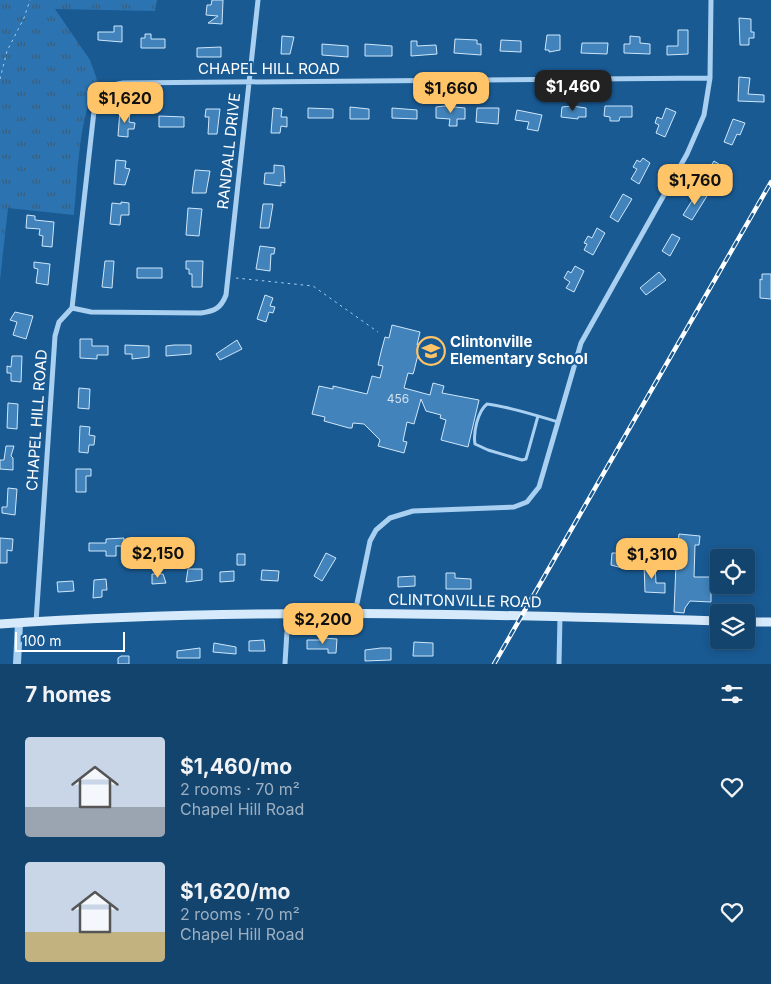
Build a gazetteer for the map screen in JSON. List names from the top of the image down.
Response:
{
  "streets": {
    "main road": ["CLINTONVILLE ROAD"],
    "street": ["CHAPEL HILL ROAD", "RANDALL DRIVE"]
  },
  "crossings": [
    ["CHAPEL HILL ROAD", "RANDALL DRIVE"],
    ["CHAPEL HILL ROAD", "CLINTONVILLE ROAD"]
  ],
  "places": {
    "school or university": ["Clintonville Elementary School"]
  },
  "house_numbers": ["456"],
  "scale_bar": "100 m",
  "page": {
    "price": [
      "$1,460",
      "$1,660",
      "$1,620",
      "$1,760",
      "$2,150",
      "$1,310",
      "$2,200"
    ],
    "scale": "100 m",
    "heading": "7 homes",
    "list": [
      {
        "name": "$1,460/mo",
        "note": "2 rooms · 70 m² · Chapel Hill Road"
      },
      {
        "name": "$1,620/mo",
        "note": "2 rooms · 70 m² · Chapel Hill Road"
      }
    ]
  }
}
